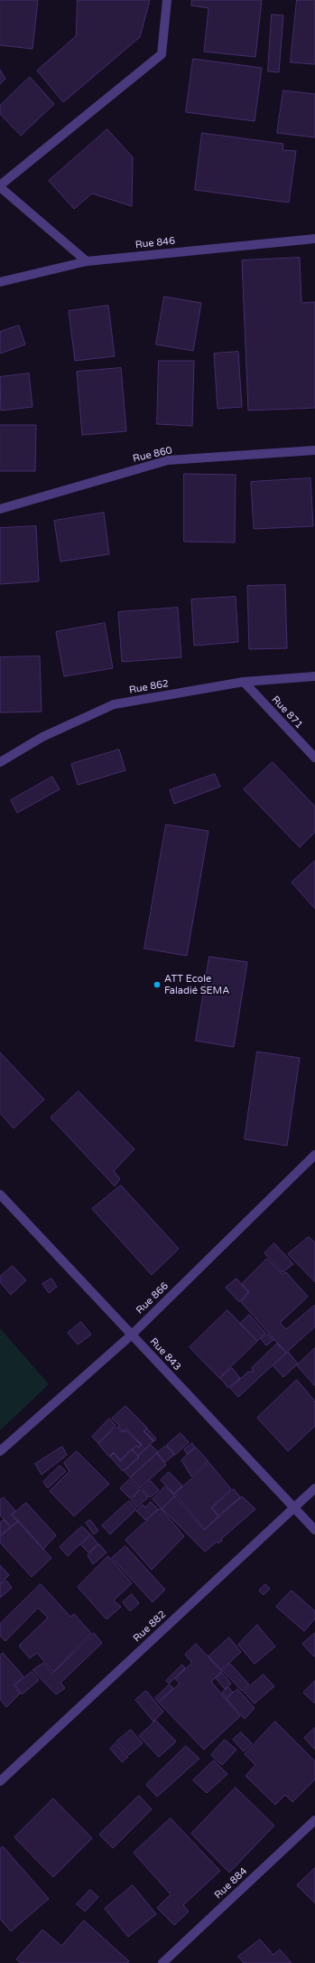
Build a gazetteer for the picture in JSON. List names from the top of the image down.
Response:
{
  "streets": {
    "street": [
      "Rue 846",
      "Rue 860",
      "Rue 862",
      "Rue 871",
      "Rue 866",
      "Rue 843",
      "Rue 882",
      "Rue 884"
    ]
  },
  "crossings": [
    ["Rue 862", "Rue 871"],
    ["Rue 866", "Rue 843"],
    ["Rue 843", "Rue 882"]
  ],
  "places": ["ATT Ecole Faladié SEMA"]
}
